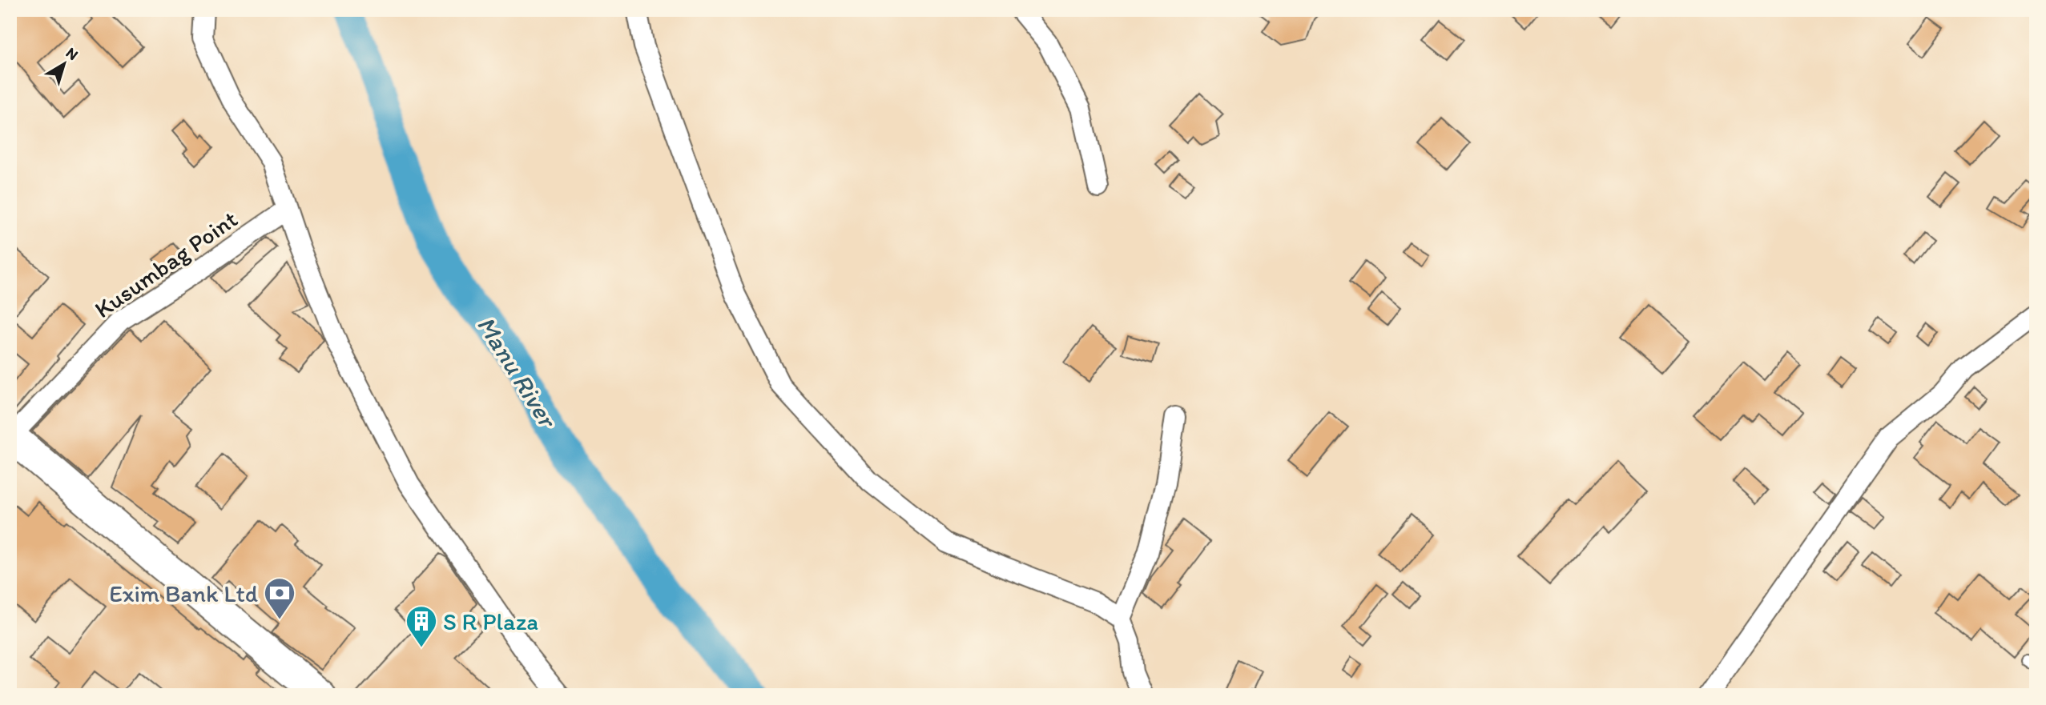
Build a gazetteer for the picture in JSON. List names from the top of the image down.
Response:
{
  "streets": {
    "street": ["Kusumbag Point"]
  },
  "water": ["Manu River"],
  "places": {
    "bank": ["Exim Bank Ltd"],
    "building": ["S R Plaza"]
  },
  "north": "top right"
}
